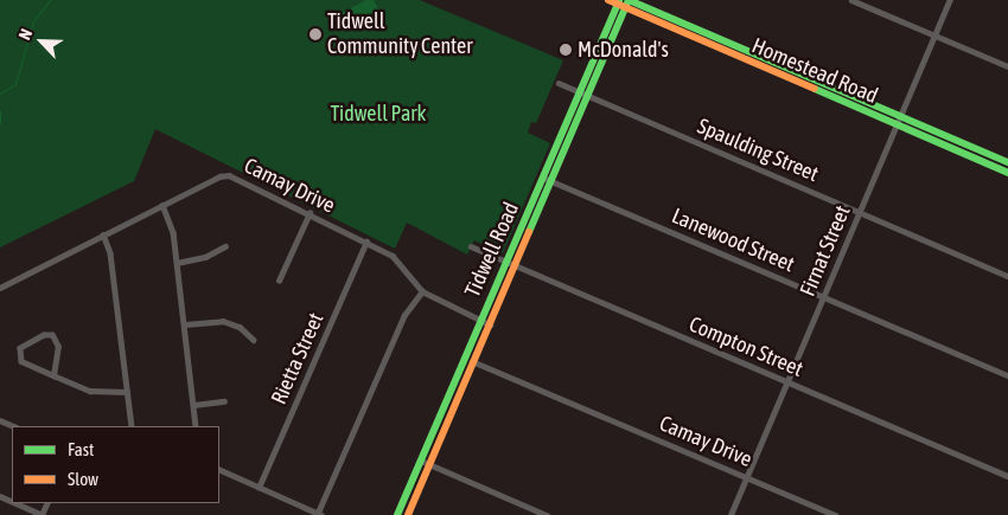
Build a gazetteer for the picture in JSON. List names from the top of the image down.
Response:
{
  "streets": {
    "main road": ["Homestead Road", "Tidwell Road"],
    "street": [
      "Spaulding Street",
      "Camay Drive",
      "Lanewood Street",
      "Firnat Street",
      "Compton Street",
      "Rietta Street"
    ]
  },
  "crossings": [
    ["Homestead Road", "Tidwell Road"],
    ["Homestead Road", "Firnat Street"],
    ["Spaulding Street", "Tidwell Road"],
    ["Spaulding Street", "Firnat Street"],
    ["Camay Drive", "Tidwell Road"],
    ["Camay Drive", "Firnat Street"],
    ["Camay Drive", "Rietta Street"],
    ["Lanewood Street", "Tidwell Road"],
    ["Lanewood Street", "Firnat Street"],
    ["Tidwell Road", "Compton Street"],
    ["Firnat Street", "Compton Street"]
  ],
  "parks": ["Tidwell Park"],
  "places": ["Tidwell Community Center", "McDonald's"],
  "legend": ["Fast", "Slow"],
  "north": "top left"
}
